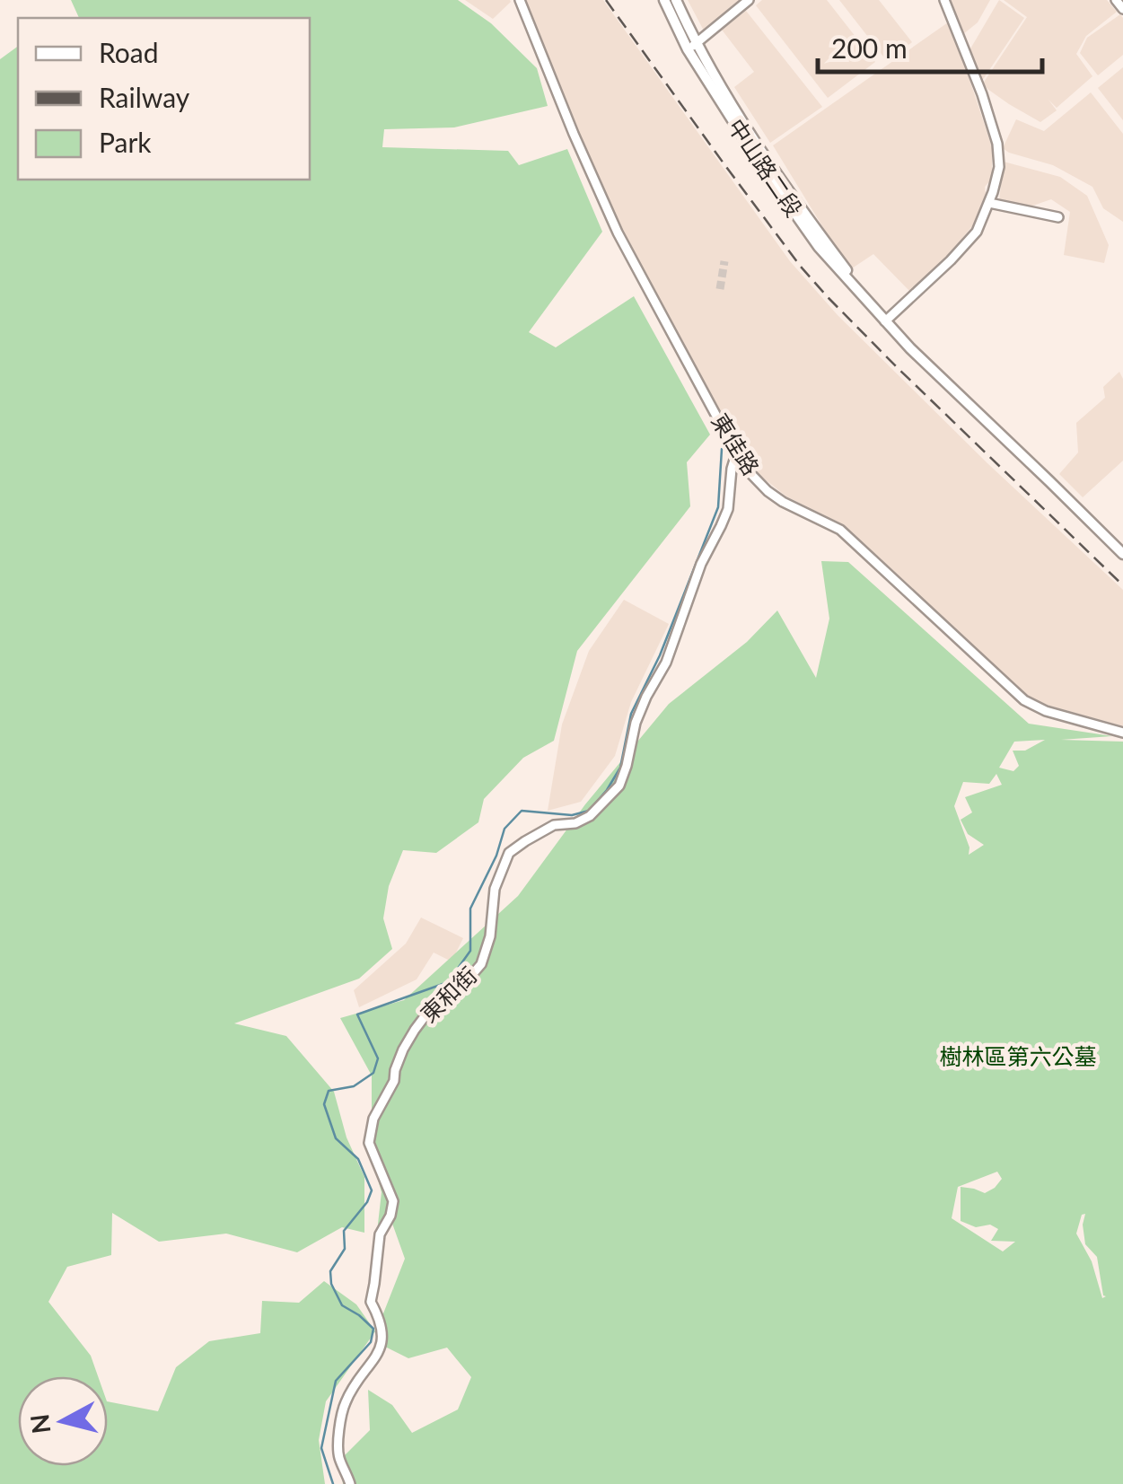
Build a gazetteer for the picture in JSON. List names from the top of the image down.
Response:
{
  "streets": {
    "main road": ["中山路二段"],
    "street": ["東佳路", "東和街"]
  },
  "crossings": [
    ["東佳路", "東和街"]
  ],
  "parks": ["樹林區第六公墓"],
  "legend": ["Road", "Railway", "Park"],
  "scale_bar": "200 m",
  "north": "left"
}
